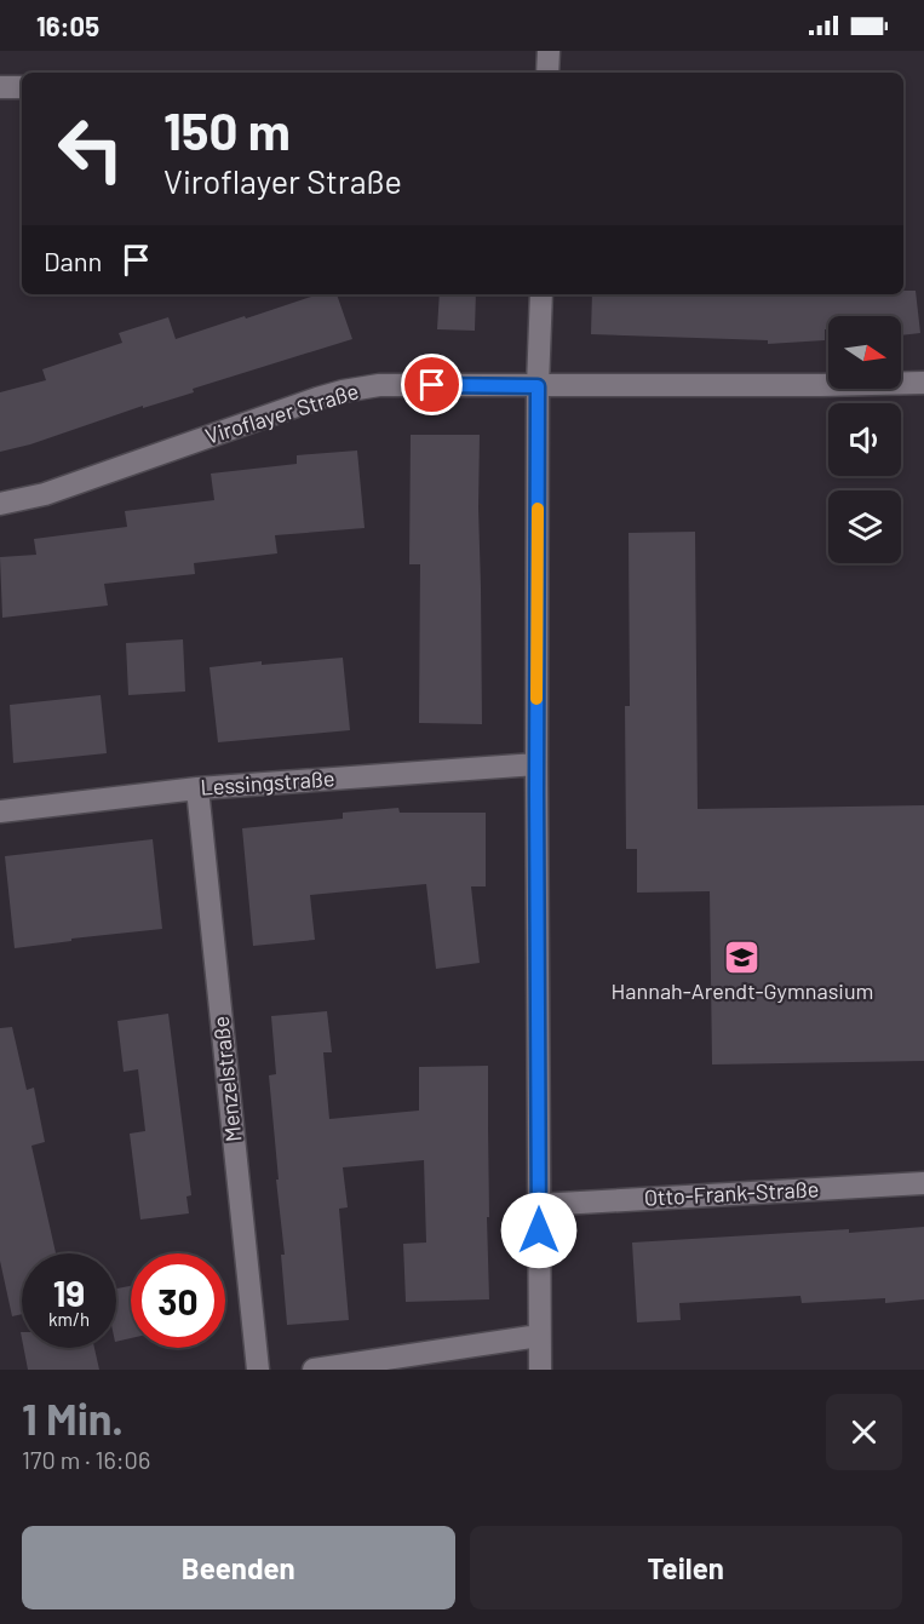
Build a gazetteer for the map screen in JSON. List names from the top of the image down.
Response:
{
  "streets": {
    "street": [
      "Viroflayer Straße",
      "Lessingstraße",
      "Menzelstraße",
      "Otto-Frank-Straße"
    ]
  },
  "crossings": [
    ["Lessingstraße", "Menzelstraße"]
  ],
  "places": {
    "school or university": ["Hannah-Arendt-Gymnasium"]
  },
  "north": "right",
  "page": {
    "status": "16:05",
    "turn": ["150 m", "Viroflayer Straße"],
    "then": "Dann",
    "speed": "19 km/h",
    "limit": "30",
    "heading": ["1 Min.", "170 m · 16:06"],
    "buttons": ["Beenden", "Teilen"]
  }
}
